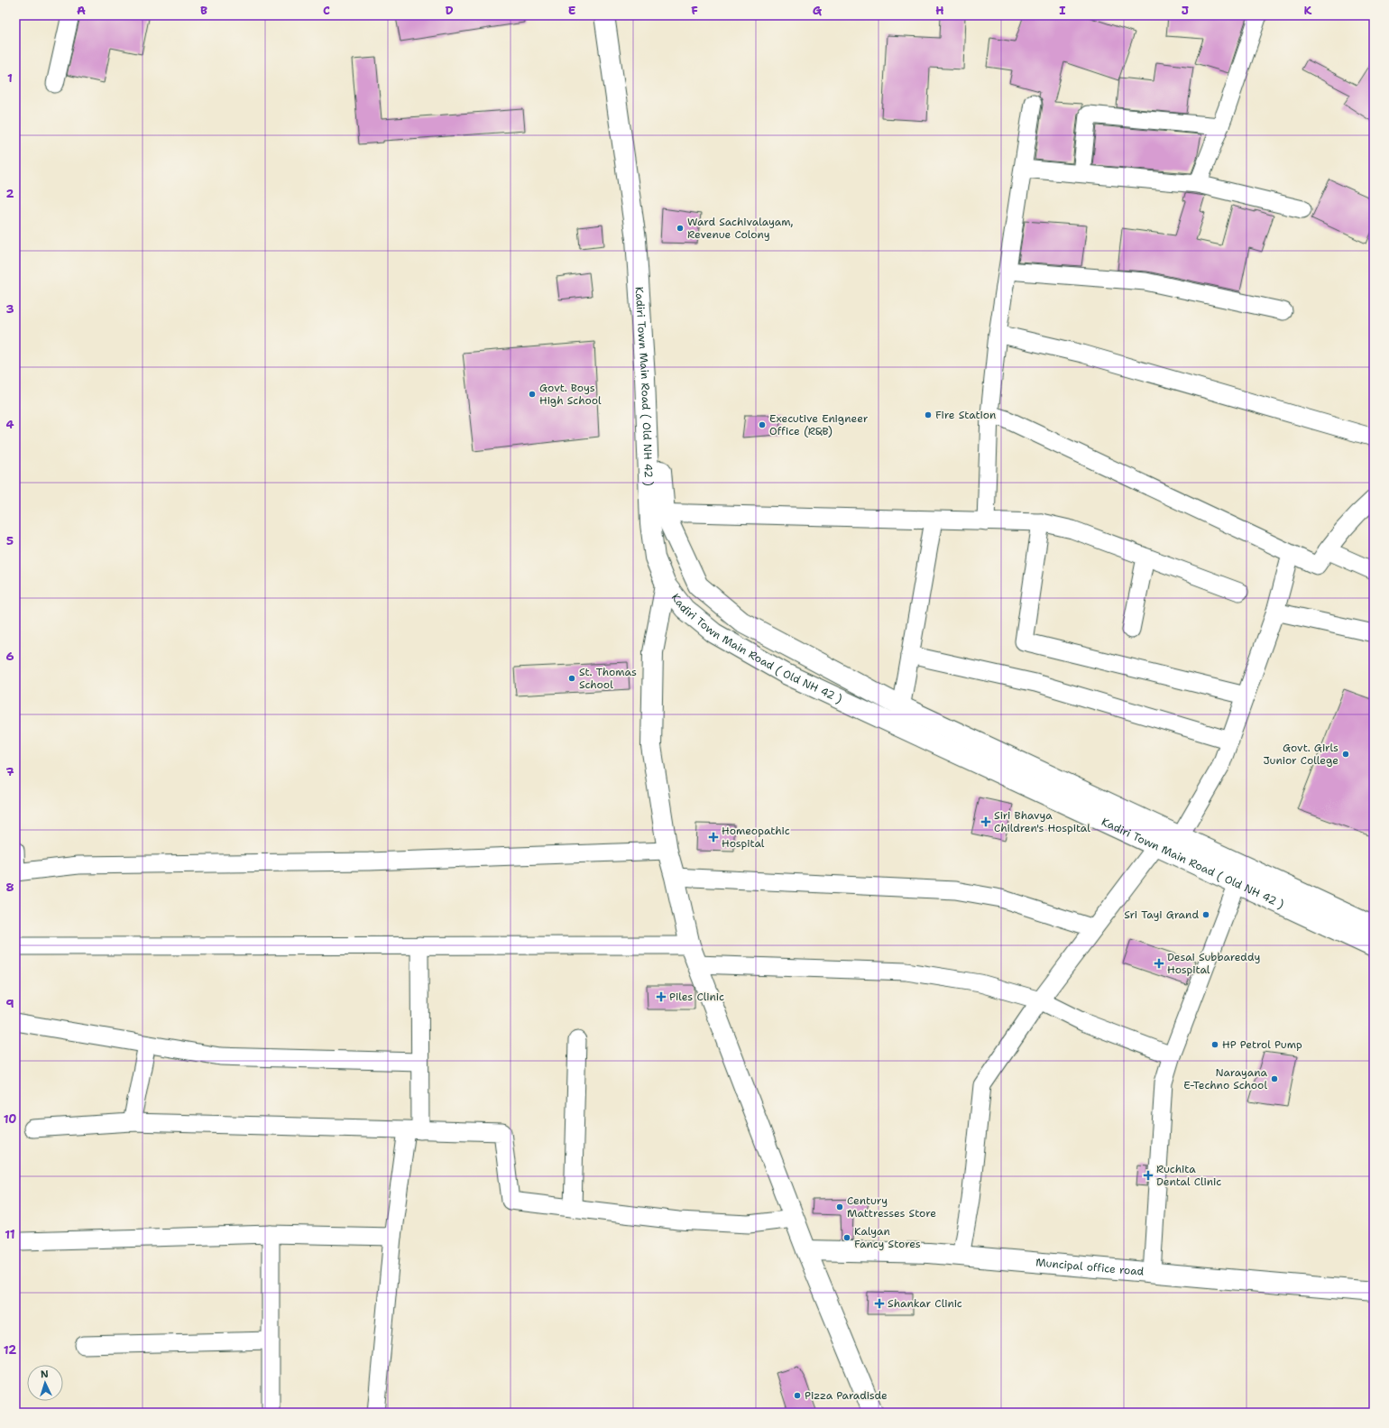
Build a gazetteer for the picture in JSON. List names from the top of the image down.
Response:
{
  "streets": {
    "main road": ["Kadiri Town Main Road ( Old NH 42 )", "Muncipal office road"]
  },
  "places": {
    "other": [
      "Ward Sachivalayam, Revenue Colony",
      "Govt. Boys High School",
      "Fire Station",
      "Executive Enigneer Office (R&B)",
      "St. Thomas School",
      "Govt. Girls Junior College",
      "Sri Tayi Grand",
      "HP Petrol Pump",
      "Narayana E-Techno School",
      "Century Mattresses Store",
      "Kalyan Fancy Stores",
      "Pizza Paradisde"
    ],
    "health": [
      "Siri Bhavya Children's Hospital",
      "Homeopathic Hospital",
      "Desai Subbareddy Hospital",
      "Piles Clinic",
      "Ruchita Dental Clinic",
      "Shankar Clinic"
    ]
  },
  "north": "top",
  "grid": {
    "columns": [
      "A",
      "B",
      "C",
      "D",
      "E",
      "F",
      "G",
      "H",
      "I",
      "J",
      "K"
    ],
    "rows": [
      "1",
      "2",
      "3",
      "4",
      "5",
      "6",
      "7",
      "8",
      "9",
      "10",
      "11",
      "12"
    ]
  }
}
